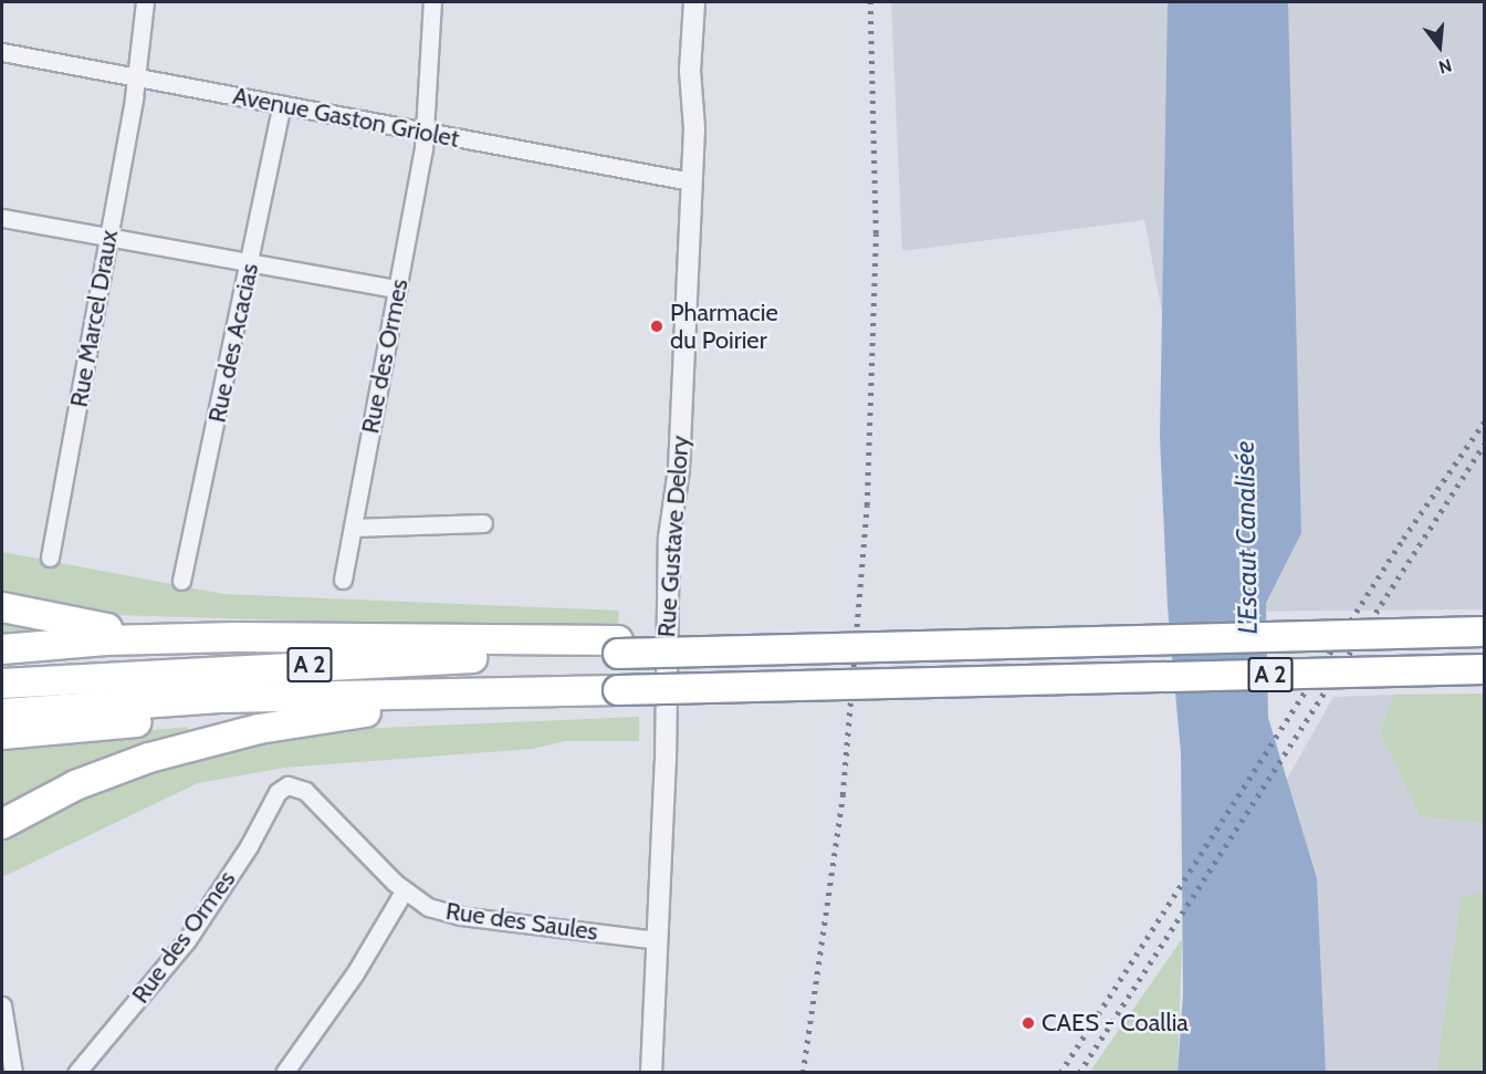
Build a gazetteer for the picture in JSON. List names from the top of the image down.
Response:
{
  "streets": {
    "highway": ["A 2"],
    "street": [
      "Avenue Gaston Griolet",
      "Rue Marcel Draux",
      "Rue des Acacias",
      "Rue des Ormes",
      "Rue Gustave Delory",
      "Rue des Saules"
    ]
  },
  "crossings": [
    ["Avenue Gaston Griolet", "Rue Marcel Draux"],
    ["Avenue Gaston Griolet", "Rue des Acacias"],
    ["Avenue Gaston Griolet", "Rue des Ormes"],
    ["Avenue Gaston Griolet", "Rue Gustave Delory"],
    ["Rue des Ormes", "Rue des Saules"],
    ["Rue Gustave Delory", "Rue des Saules"]
  ],
  "water": ["L'Escaut Canalisée"],
  "places": ["Pharmacie du Poirier", "CAES - Coallia"],
  "north": "bottom"
}
